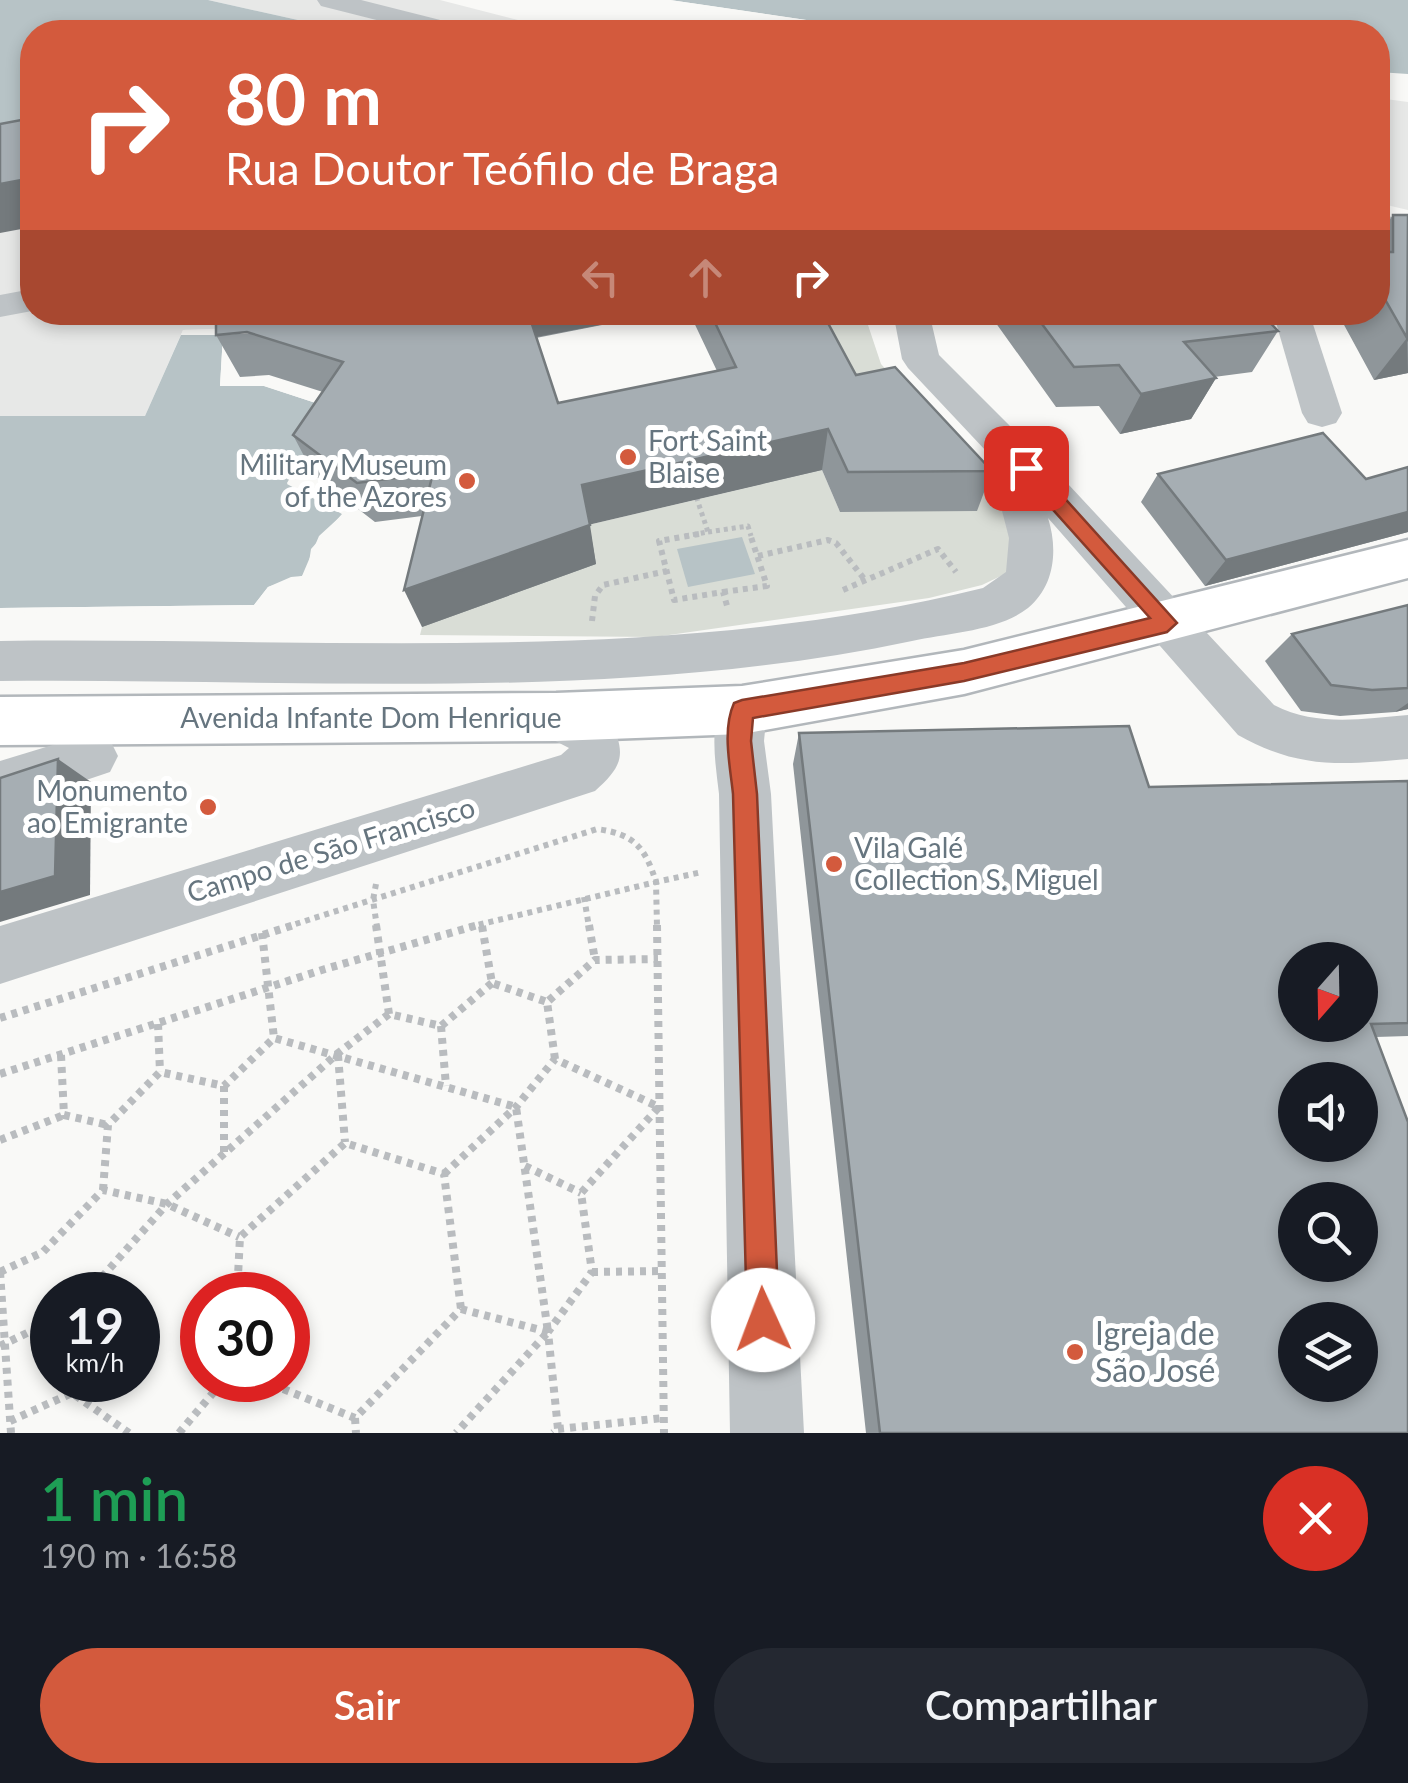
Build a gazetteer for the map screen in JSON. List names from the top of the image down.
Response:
{
  "streets": {
    "main road": ["Avenida Infante Dom Henrique"],
    "street": ["Campo de São Francisco"]
  },
  "crossings": [
    ["Avenida Infante Dom Henrique", "Campo de São Francisco"]
  ],
  "places": [
    "Fort Saint Blaise",
    "Military Museum of the Azores",
    "Monumento ao Emigrante",
    "Vila Galé Collection S. Miguel",
    "Igreja de São José"
  ],
  "north": "bottom",
  "page": {
    "turn": ["80 m", "Rua Doutor Teófilo de Braga"],
    "speed": "19 km/h",
    "limit": "30",
    "heading": ["1 min", "190 m · 16:58"],
    "buttons": ["Sair", "Compartilhar"]
  }
}
